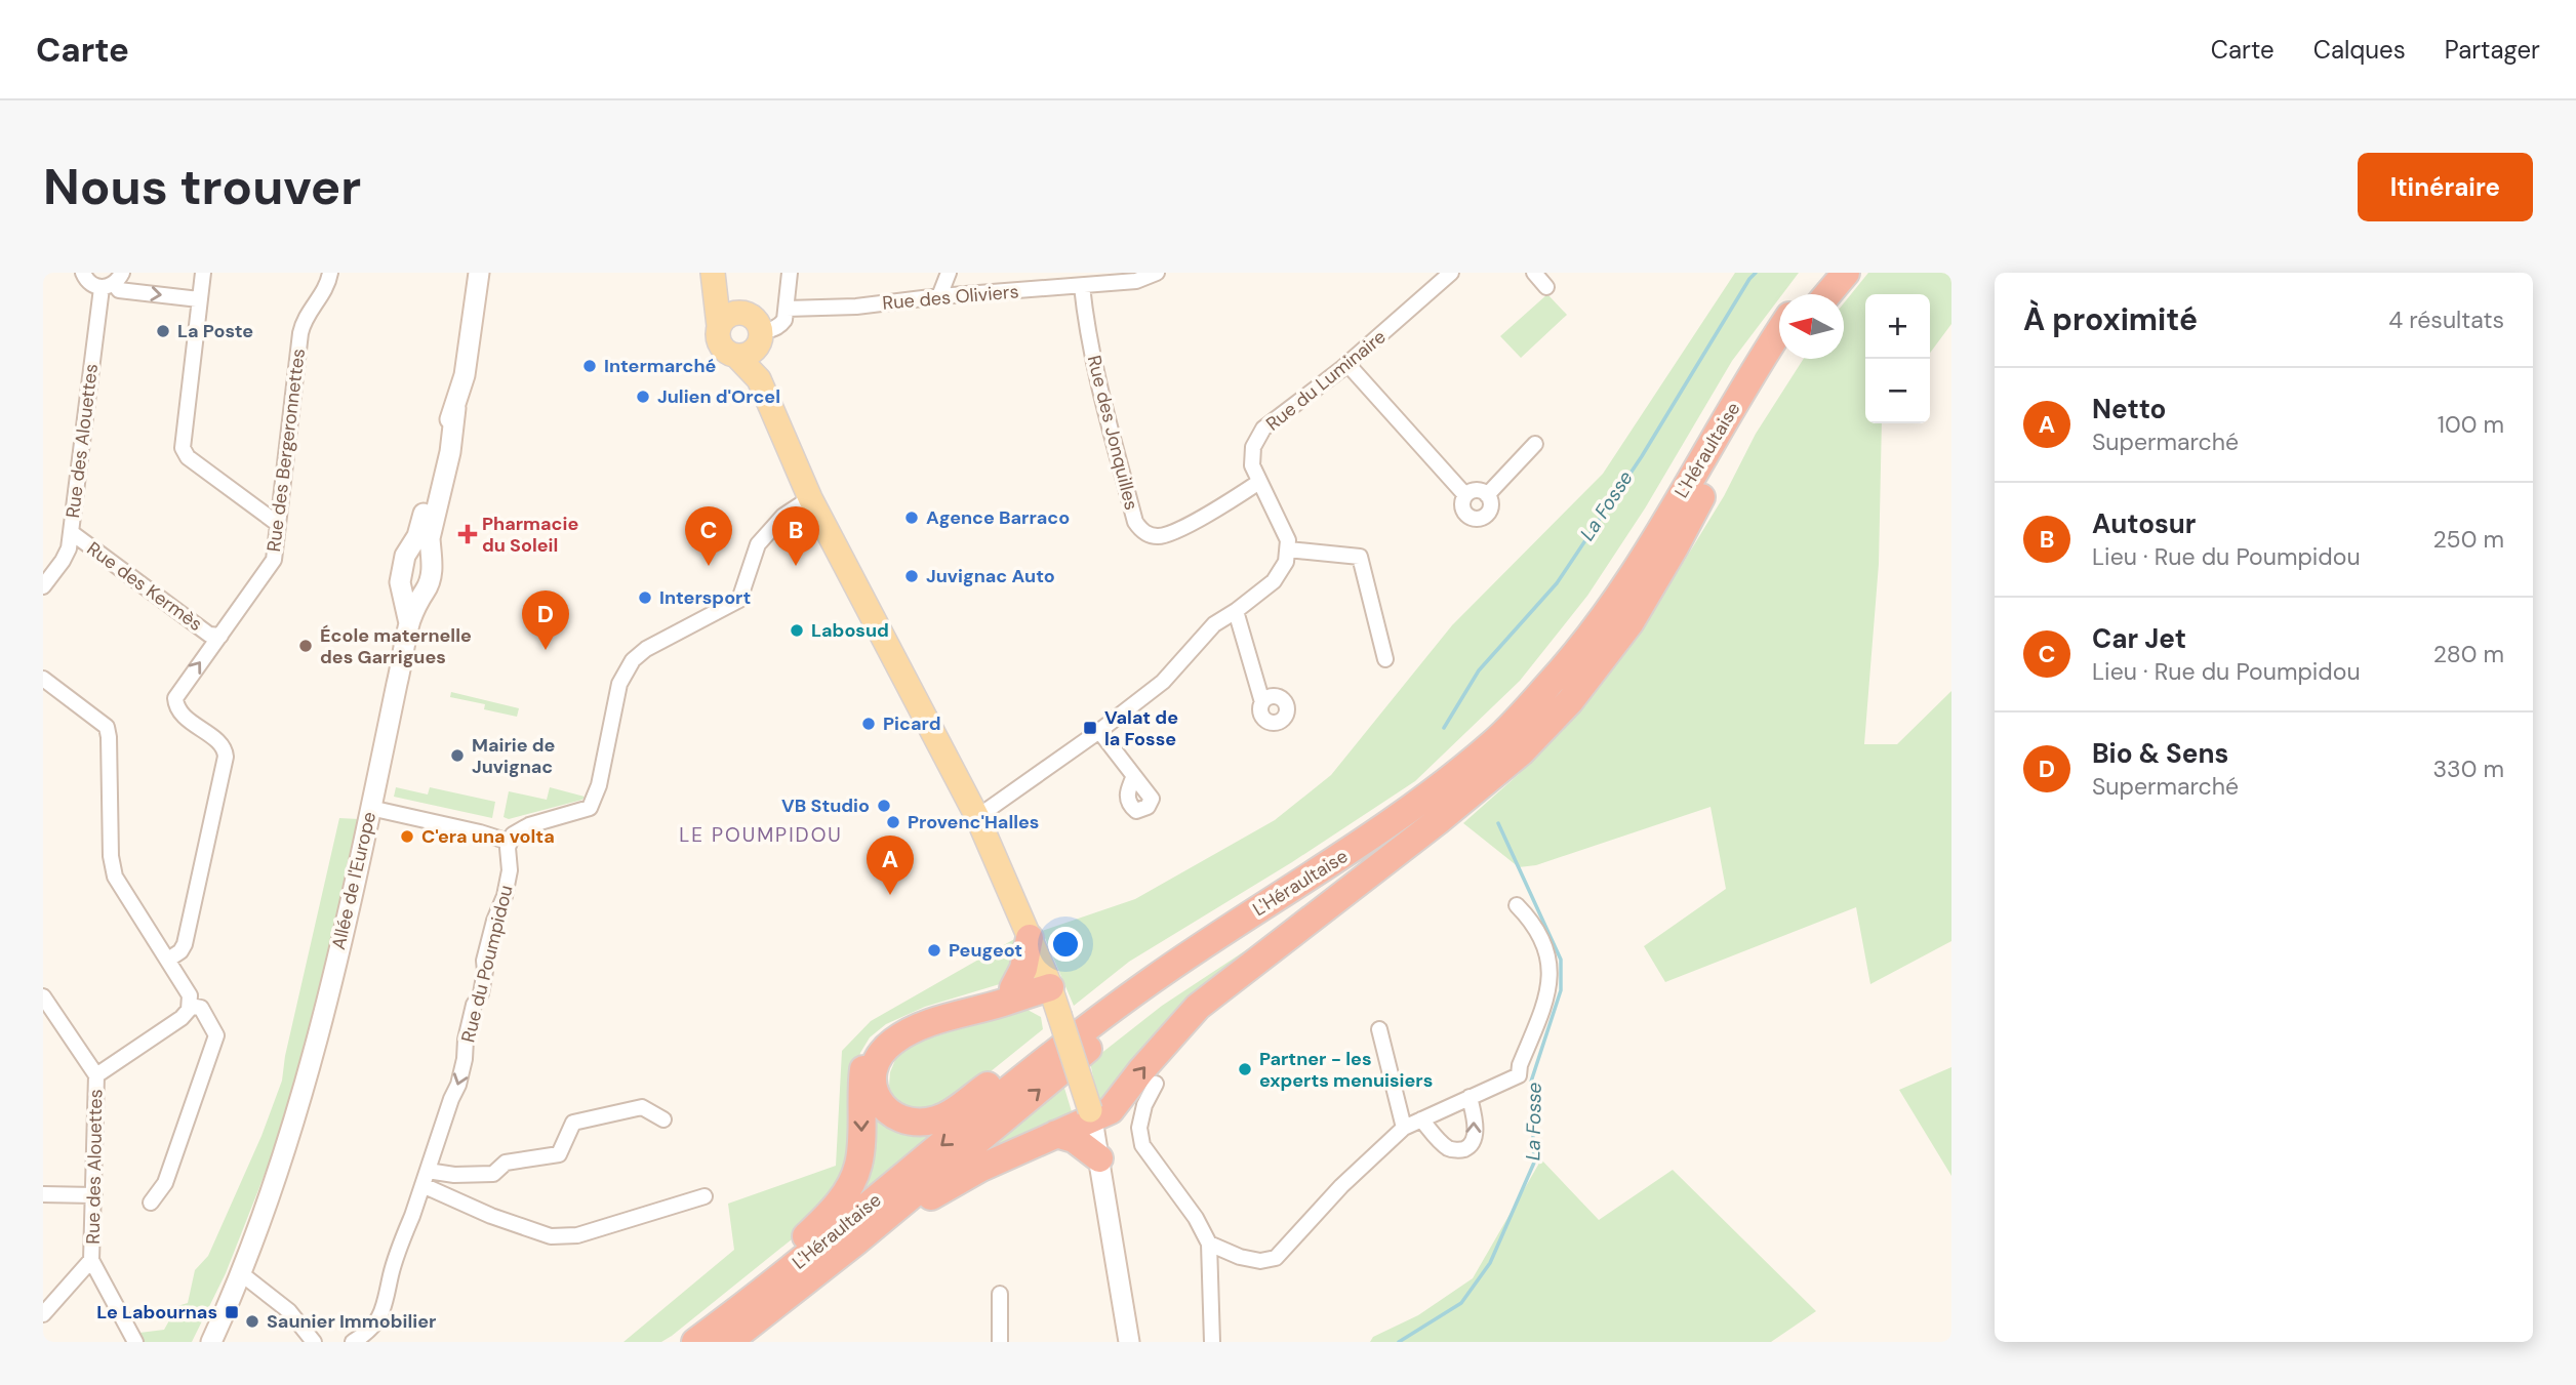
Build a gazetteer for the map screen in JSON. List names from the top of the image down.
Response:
{
  "streets": {
    "highway": ["L'Héraultaise"],
    "street": [
      "Rue des Oliviers",
      "Rue du Luminaire",
      "Rue des Jonquilles",
      "Rue des Alouettes",
      "Rue des Bergeronnettes",
      "Rue des Kermès",
      "Allée de l'Europe",
      "Rue du Poumpidou"
    ]
  },
  "crossings": [
    ["Rue des Oliviers", "Rue des Jonquilles"],
    ["Rue du Luminaire", "Rue des Jonquilles"],
    ["Rue des Alouettes", "Rue des Kermès"],
    ["Rue des Bergeronnettes", "Rue des Kermès"]
  ],
  "one_way": ["Rue des Bergeronnettes", "Rue du Poumpidou"],
  "districts": ["LE POUMPIDOU"],
  "water": ["La Fosse"],
  "places": {
    "other": [
      "La Poste",
      "Intermarché",
      "Julien d'Orcel",
      "Agence Barraco",
      "Juvignac Auto",
      "Intersport",
      "Labosud",
      "École maternelle des Garrigues",
      "Picard",
      "Mairie de Juvignac",
      "VB Studio",
      "Provenc'Halles",
      "C'era una volta",
      "Peugeot",
      "Partner - les experts menuisiers",
      "Saunier Immobilier"
    ],
    "health": ["Pharmacie du Soleil"],
    "transit": ["Valat de la Fosse", "Le Labournas"]
  },
  "north": "left",
  "page": {
    "header": "Carte",
    "nav": ["Carte", "Calques", "Partager"],
    "buttons": "Itinéraire",
    "title": "Nous trouver",
    "heading": ["À proximité", "4 résultats"],
    "map_buttons": ["+", "−"],
    "list": [
      {
        "mark": "A",
        "name": "Netto",
        "note": "Supermarché",
        "value": "100 m"
      },
      {
        "mark": "B",
        "name": "Autosur",
        "note": "Lieu · Rue du Poumpidou",
        "value": "250 m"
      },
      {
        "mark": "C",
        "name": "Car Jet",
        "note": "Lieu · Rue du Poumpidou",
        "value": "280 m"
      },
      {
        "mark": "D",
        "name": "Bio & Sens",
        "note": "Supermarché",
        "value": "330 m"
      }
    ],
    "pins": [
      "B",
      "C",
      "D",
      "A"
    ]
  }
}
